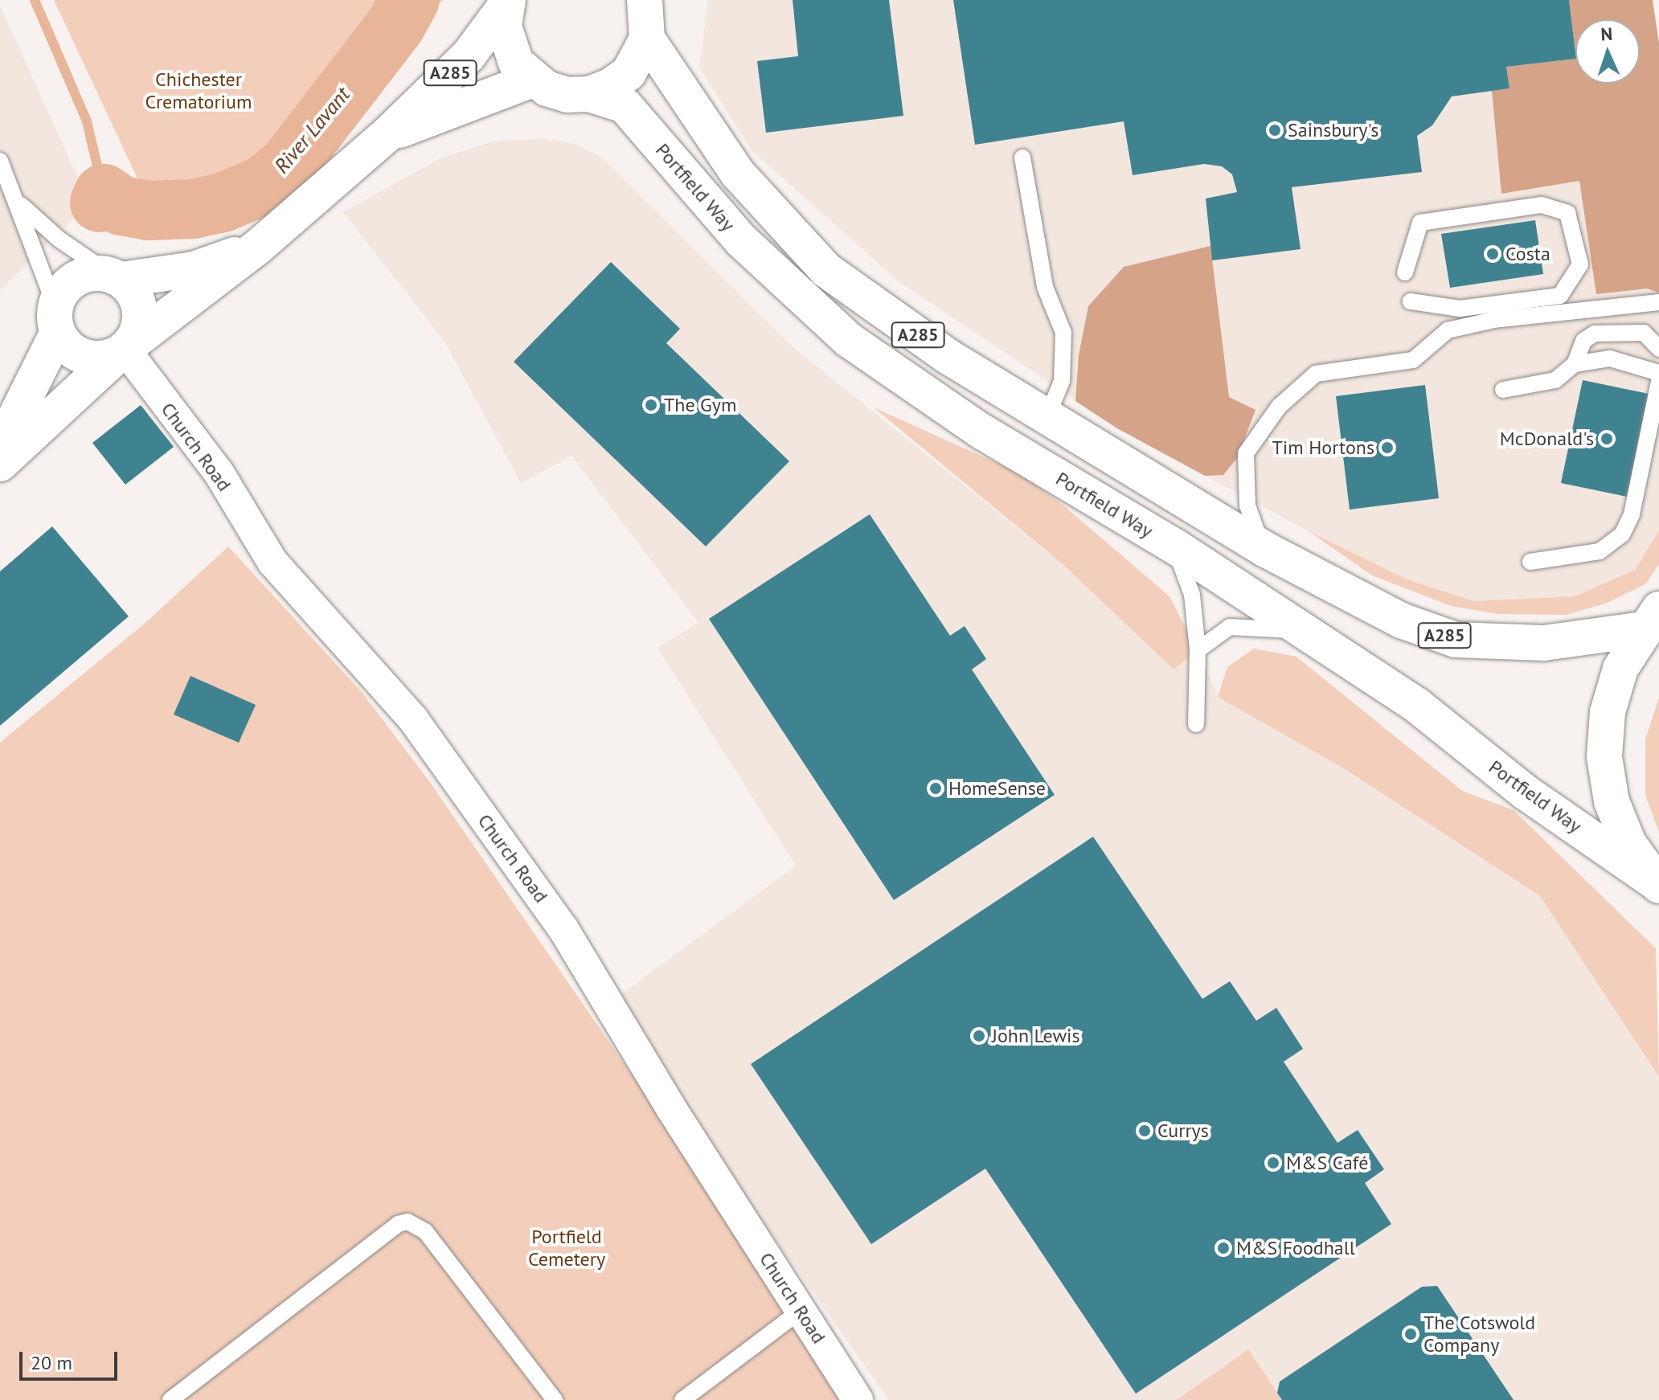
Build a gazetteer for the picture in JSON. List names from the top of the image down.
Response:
{
  "streets": {
    "main road": ["A285", "Portfield Way"],
    "street": ["Church Road"]
  },
  "crossings": [
    ["A285", "Portfield Way"],
    ["A285", "Church Road"]
  ],
  "water": ["River Lavant"],
  "parks": ["Chichester Crematorium", "Portfield Cemetery"],
  "places": [
    "Sainsbury's",
    "Costa",
    "The Gym",
    "McDonald's",
    "Tim Hortons",
    "HomeSense",
    "John Lewis",
    "Currys",
    "M&S Café",
    "M&S Foodhall",
    "The Cotswold Company"
  ],
  "scale_bar": "20 m",
  "north": "top"
}
